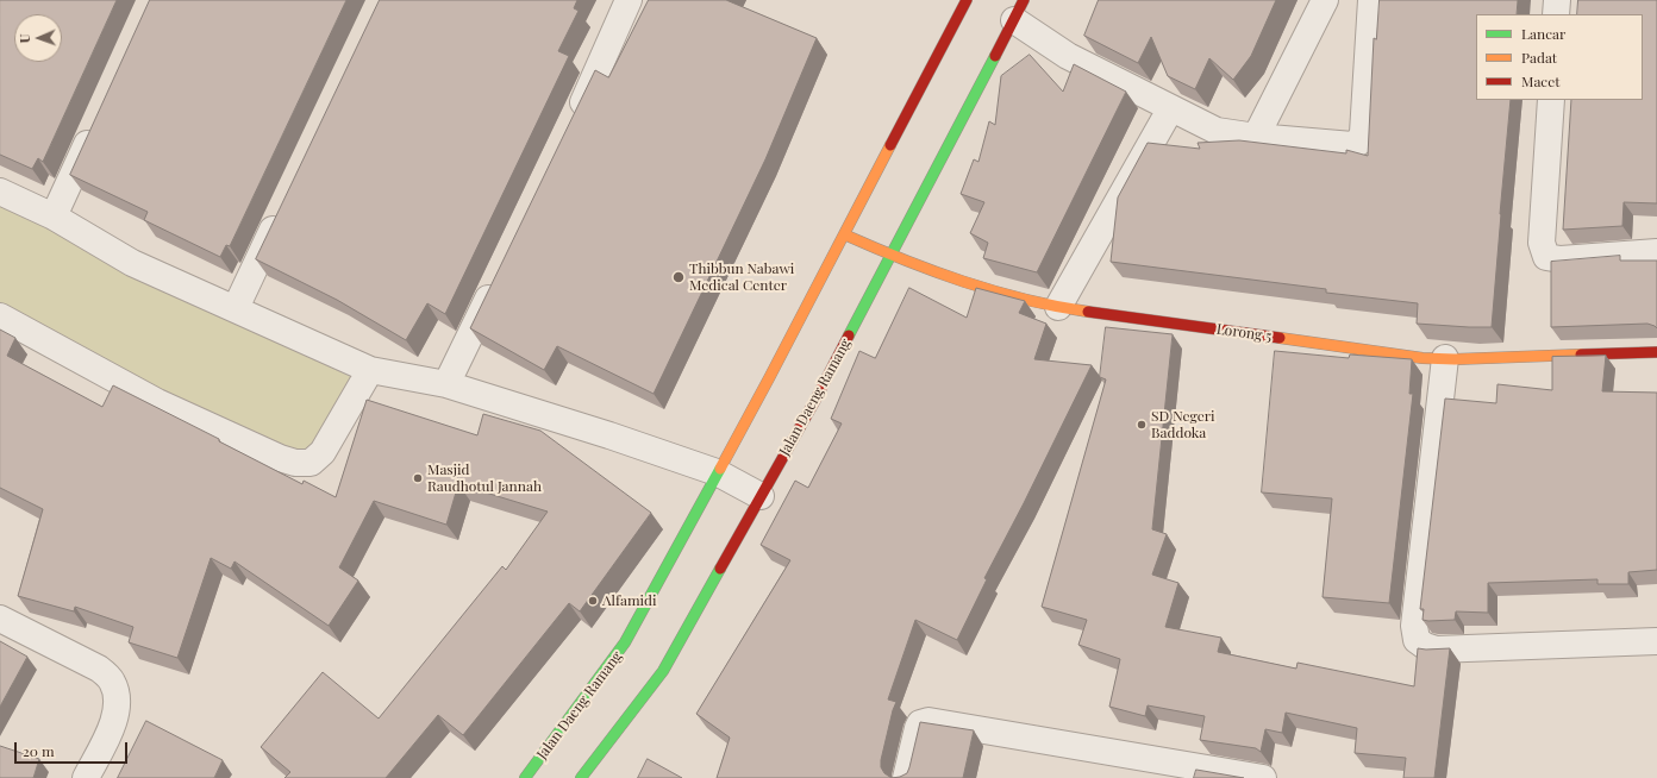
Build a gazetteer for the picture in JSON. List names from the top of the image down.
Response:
{
  "streets": {
    "main road": ["Lorong 5", "Jalan Daeng Ramang"]
  },
  "crossings": [
    ["Lorong 5", "Jalan Daeng Ramang"]
  ],
  "places": [
    "Thibbun Nabawi Medical Center",
    "SD Negeri Baddoka",
    "Masjid Raudhotul Jannah",
    "Alfamidi"
  ],
  "legend": ["Lancar", "Padat", "Macet"],
  "scale_bar": "20 m",
  "north": "left"
}
